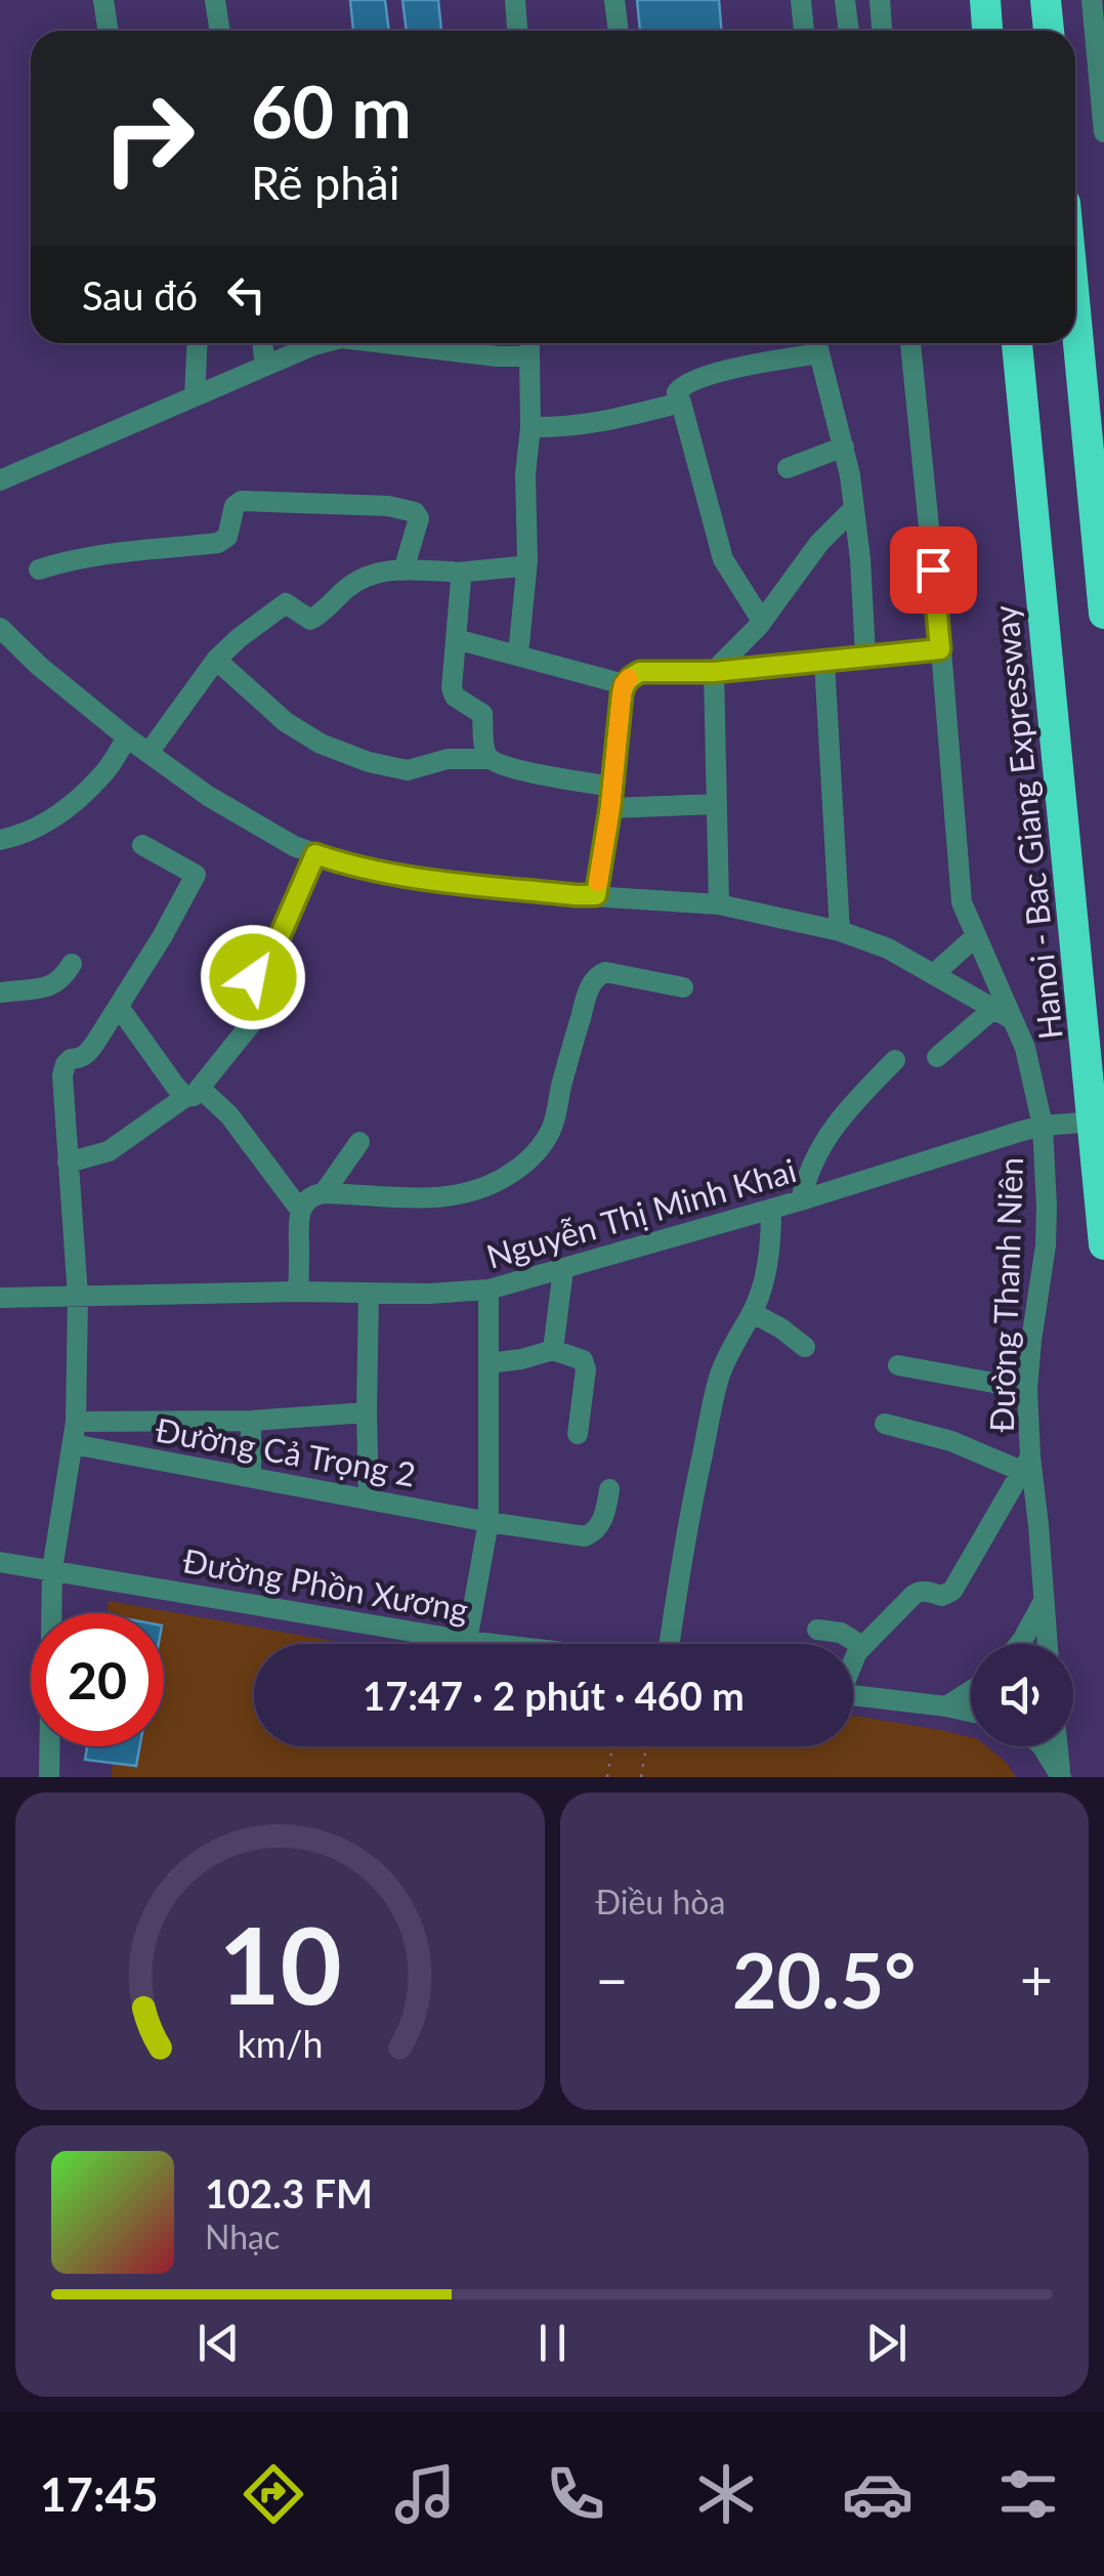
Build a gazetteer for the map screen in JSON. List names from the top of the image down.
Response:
{
  "streets": {
    "highway": ["Hanoi - Bac Giang Expressway"],
    "street": [
      "Nguyễn Thị Minh Khai",
      "Đường Thanh Niên",
      "Đường Cả Trọng 2",
      "Đường Phồn Xương"
    ]
  },
  "crossings": [
    ["Nguyễn Thị Minh Khai", "Đường Thanh Niên"]
  ],
  "page": {
    "turn": ["60 m", "Rẽ phải"],
    "then": "Sau đó",
    "limit": "20",
    "trip": "17:47 · 2 phút · 460 m",
    "tile": "Điều hòa",
    "heat": ["−", "20.5°", "+"],
    "song": ["102.3 FM", "Nhạc"],
    "tabs": "17:45",
    "gauge": ["10", "km/h"]
  }
}
